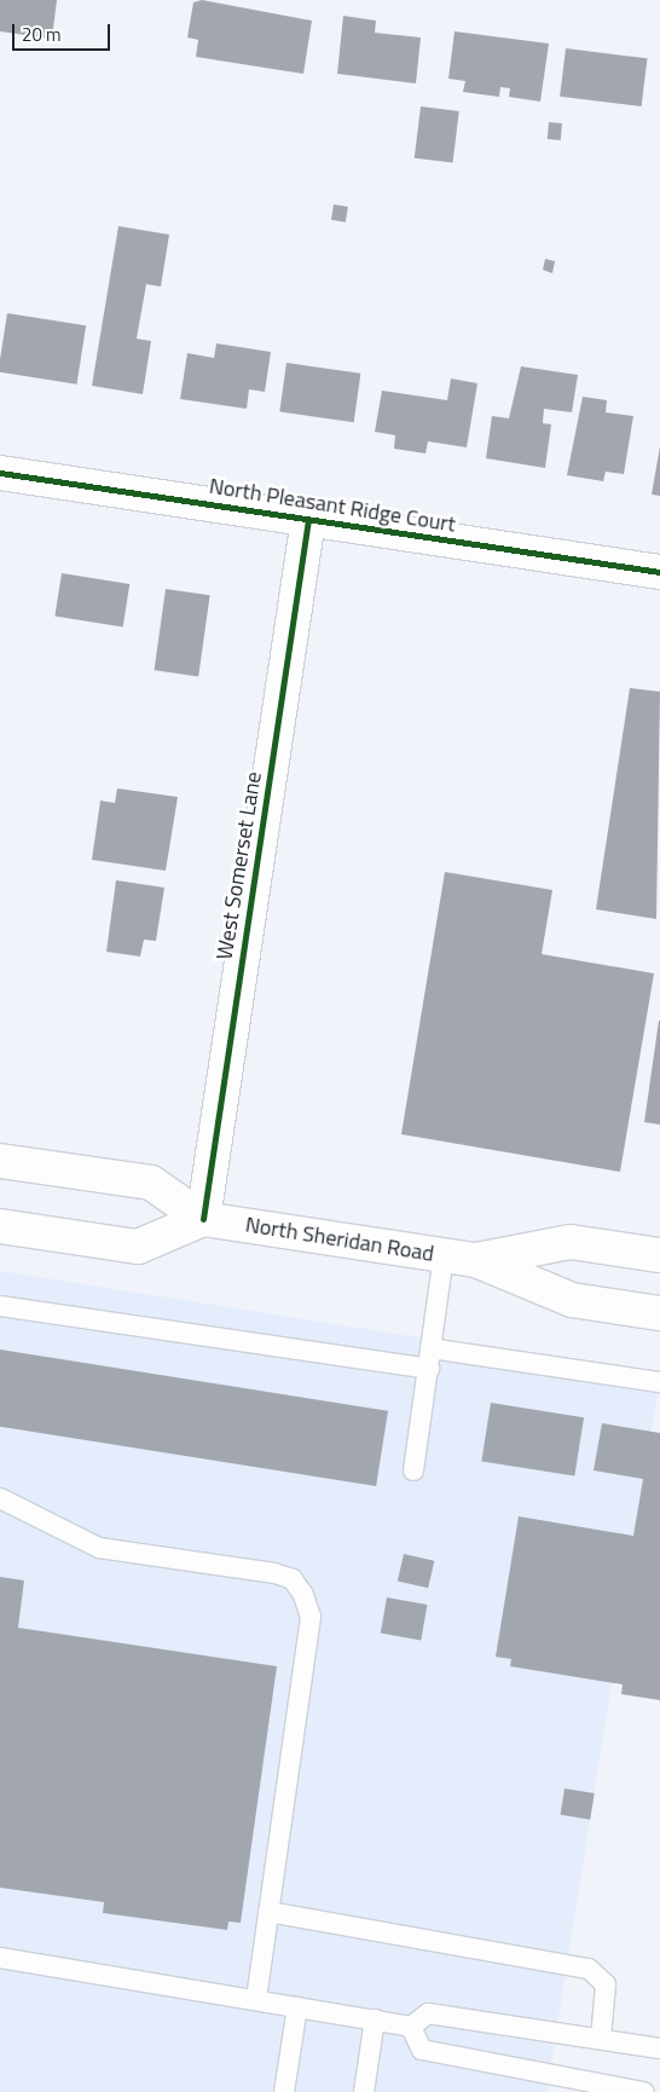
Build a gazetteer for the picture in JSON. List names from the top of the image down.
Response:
{
  "streets": {
    "street": ["North Pleasant Ridge Court", "West Somerset Lane", "North Sheridan Road"]
  },
  "crossings": [
    ["North Pleasant Ridge Court", "West Somerset Lane"],
    ["West Somerset Lane", "North Sheridan Road"]
  ],
  "scale_bar": "20 m"
}
